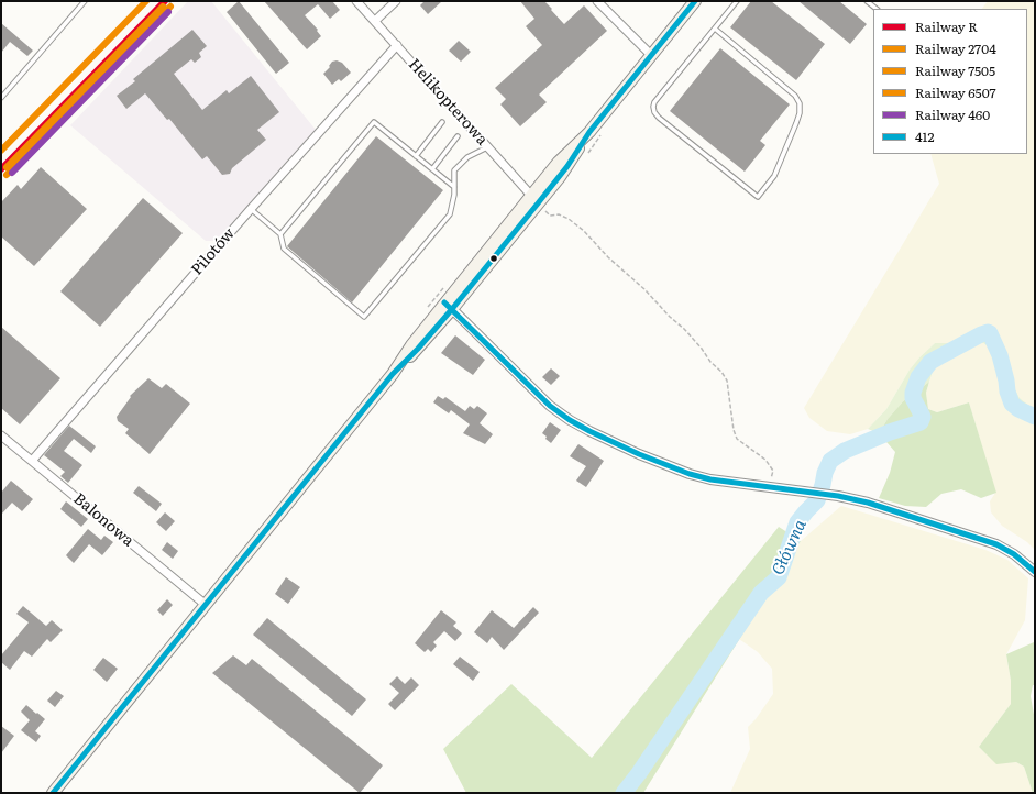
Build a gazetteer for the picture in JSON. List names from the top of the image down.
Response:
{
  "streets": {
    "street": ["Helikopterowa", "Pilotów", "Balonowa"]
  },
  "crossings": [
    ["Helikopterowa", "Pilotów"],
    ["Pilotów", "Balonowa"]
  ],
  "water": ["Główna"],
  "lines": [
    "rail line R",
    "rail line 6507",
    "transit line 412",
    "rail line 2704",
    "rail line 7505",
    "rail line 460"
  ],
  "legend": [
    "Railway R",
    "Railway 2704",
    "Railway 7505",
    "Railway 6507",
    "Railway 460",
    "412"
  ]
}
